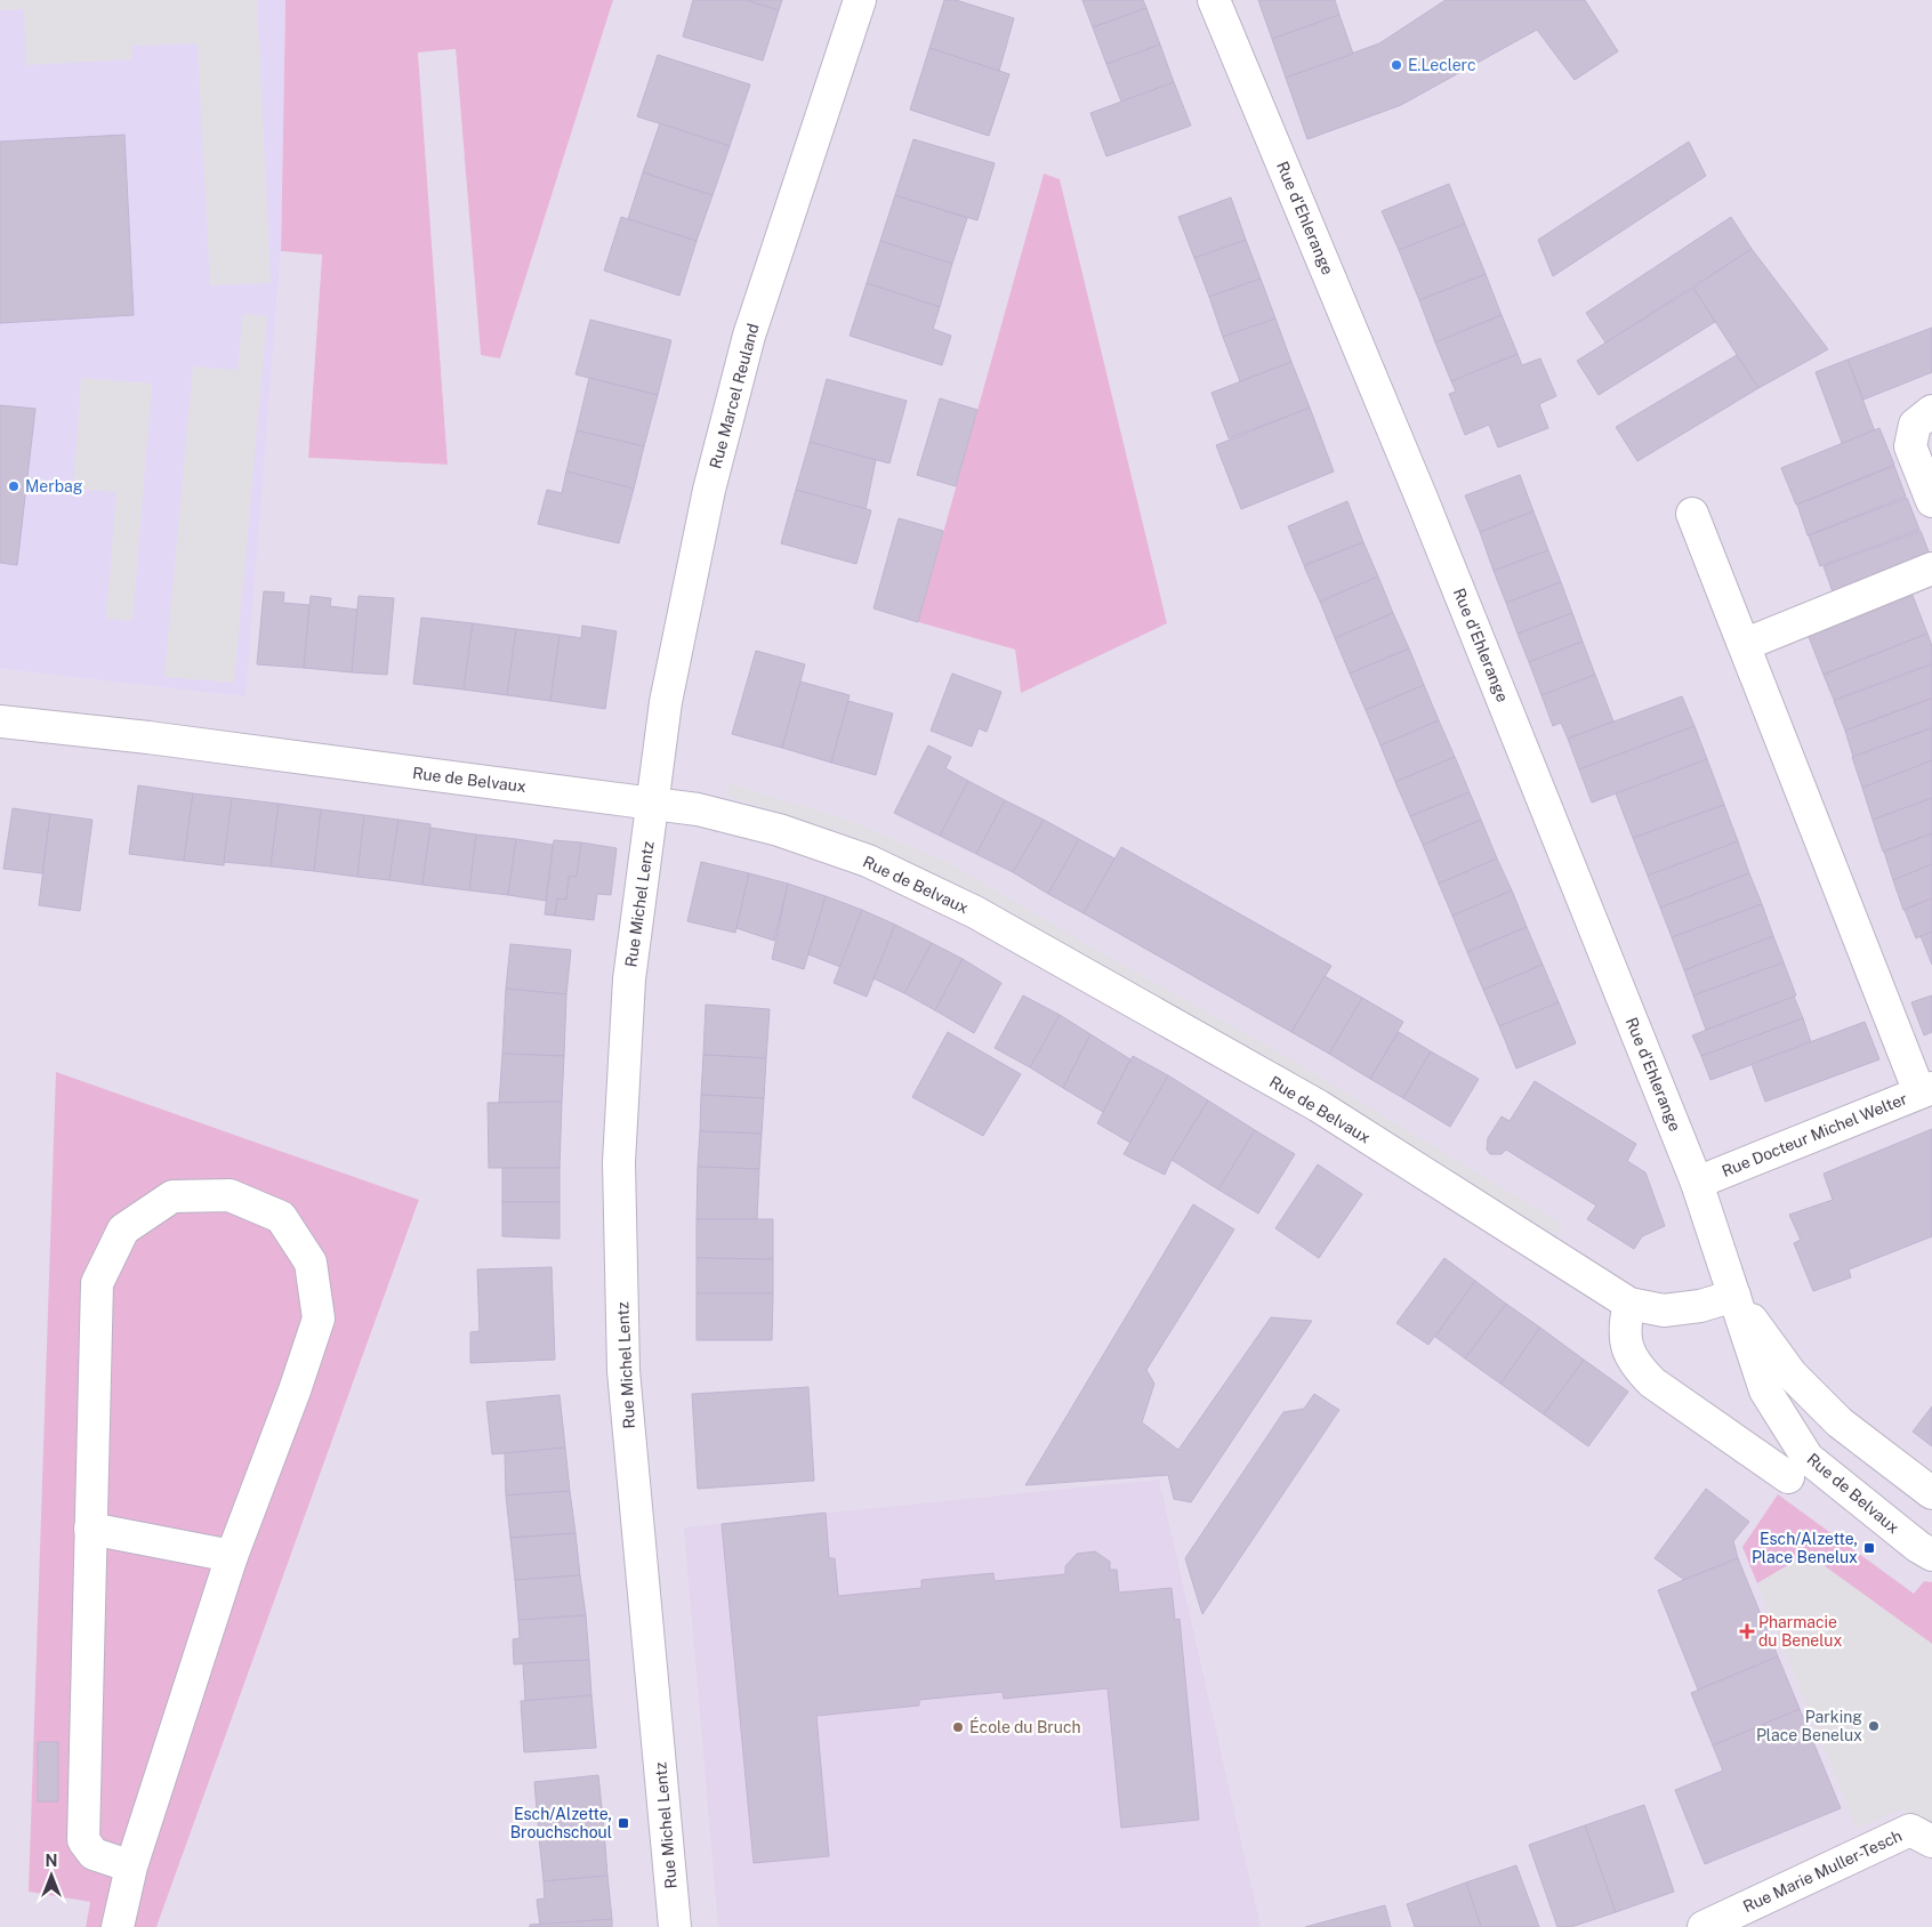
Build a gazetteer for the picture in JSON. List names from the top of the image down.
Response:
{
  "streets": {
    "street": [
      "Rue d'Ehlerange",
      "Rue Marcel Reuland",
      "Rue de Belvaux",
      "Rue Michel Lentz",
      "Rue Docteur Michel Welter",
      "Rue Marie Muller-Tesch"
    ]
  },
  "crossings": [
    ["Rue d'Ehlerange", "Rue de Belvaux"],
    ["Rue d'Ehlerange", "Rue Docteur Michel Welter"],
    ["Rue Marcel Reuland", "Rue de Belvaux"],
    ["Rue Marcel Reuland", "Rue Michel Lentz"],
    ["Rue de Belvaux", "Rue Michel Lentz"]
  ],
  "places": {
    "other": [
      "E.Leclerc",
      "Merbag",
      "Parking Place Benelux",
      "École du Bruch"
    ],
    "transit": ["Esch/Alzette, Place Benelux", "Esch/Alzette, Brouchschoul"],
    "health": ["Pharmacie du Benelux"]
  },
  "north": "top"
}
